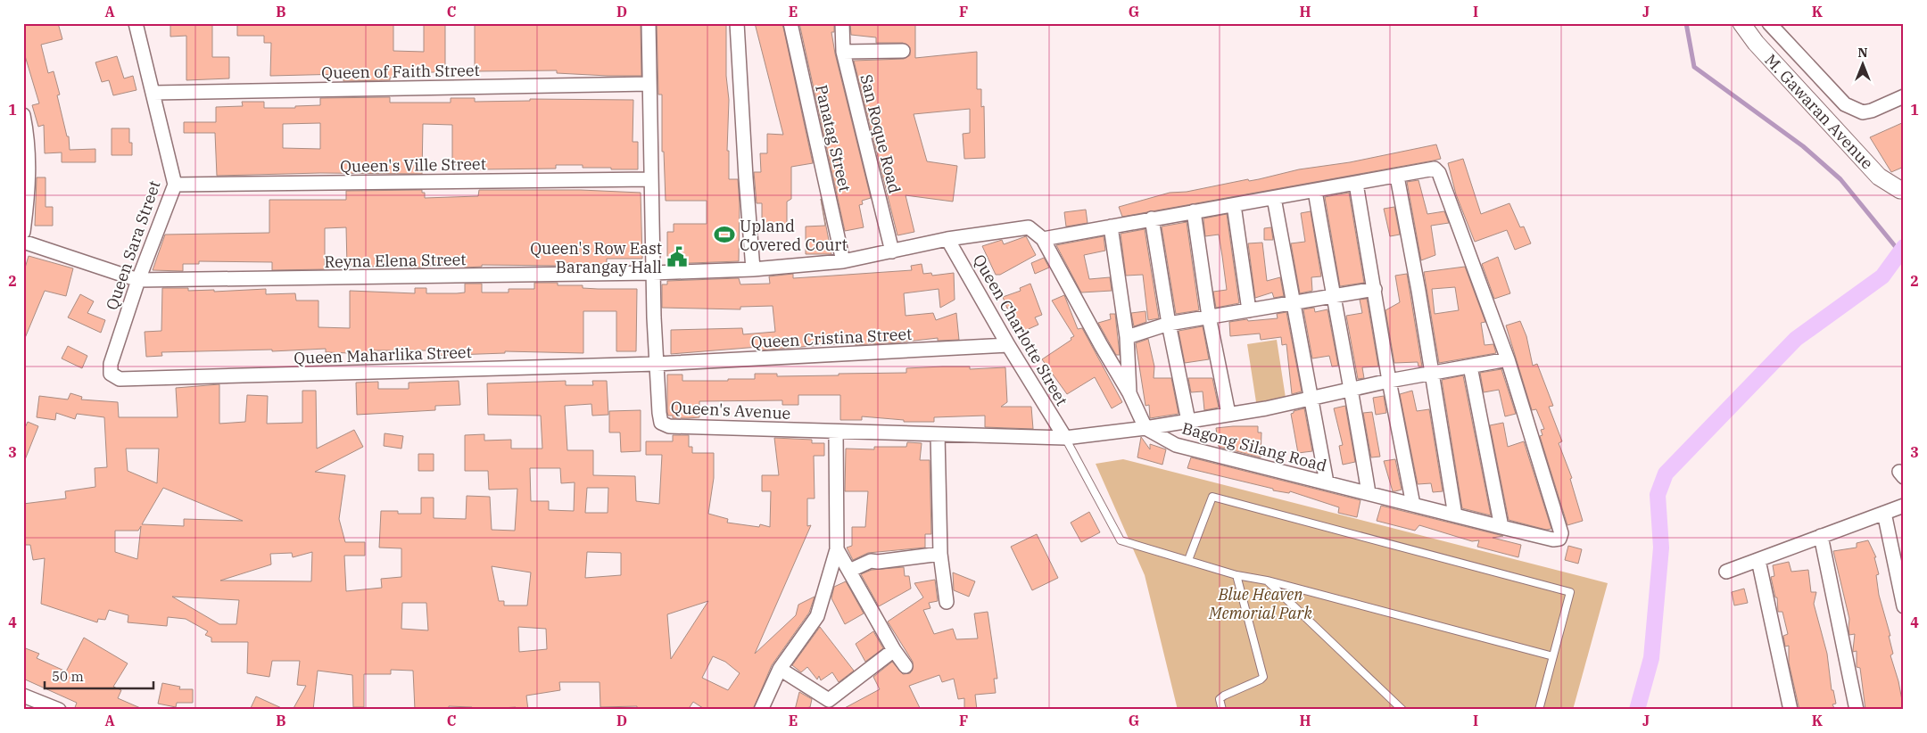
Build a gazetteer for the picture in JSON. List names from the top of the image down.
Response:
{
  "streets": {
    "street": [
      "Queen of Faith Street",
      "M. Gawaran Avenue",
      "San Roque Road",
      "Panatag Street",
      "Queen's Ville Street",
      "Queen Sara Street",
      "Reyna Elena Street",
      "Queen Charlotte Street",
      "Queen Cristina Street",
      "Queen Maharlika Street",
      "Queen's Avenue",
      "Bagong Silang Road"
    ]
  },
  "crossings": [
    ["Queen of Faith Street", "Queen Sara Street"],
    ["Queen of Faith Street", "Queen's Avenue"],
    ["San Roque Road", "Reyna Elena Street"],
    ["Panatag Street", "Reyna Elena Street"],
    ["Queen's Ville Street", "Queen Sara Street"],
    ["Queen's Ville Street", "Queen's Avenue"],
    ["Queen Sara Street", "Reyna Elena Street"],
    ["Queen Sara Street", "Queen Maharlika Street"],
    ["Reyna Elena Street", "Queen Charlotte Street"],
    ["Reyna Elena Street", "Queen's Avenue"],
    ["Queen Charlotte Street", "Queen Cristina Street"],
    ["Queen Charlotte Street", "Queen's Avenue"],
    ["Queen Cristina Street", "Queen Maharlika Street"],
    ["Queen Cristina Street", "Queen's Avenue"],
    ["Queen Maharlika Street", "Queen's Avenue"],
    ["Queen's Avenue", "Bagong Silang Road"]
  ],
  "parks": ["Blue Heaven Memorial Park"],
  "places": {
    "sports": ["Upland Covered Court"],
    "public building": ["Queen's Row East Barangay Hall"]
  },
  "scale_bar": "50 m",
  "north": "top",
  "grid": {
    "columns": [
      "A",
      "B",
      "C",
      "D",
      "E",
      "F",
      "G",
      "H",
      "I",
      "J",
      "K"
    ],
    "rows": [
      "1",
      "2",
      "3",
      "4"
    ]
  }
}
